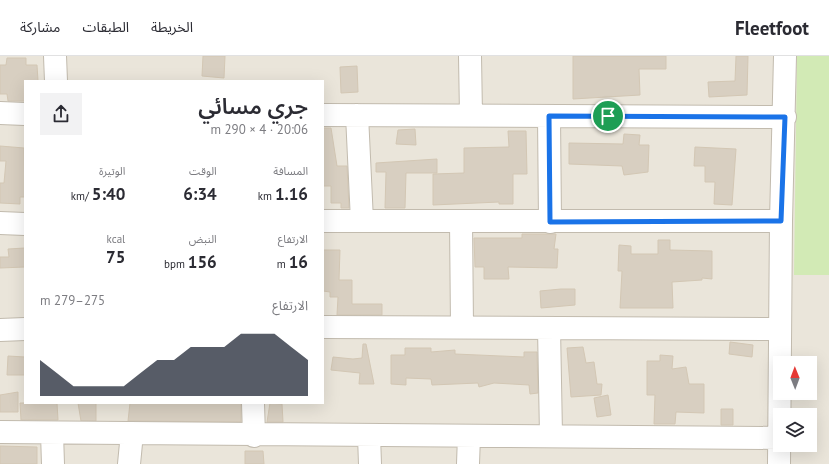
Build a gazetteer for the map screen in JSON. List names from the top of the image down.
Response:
{
  "north": "top",
  "page": {
    "header": "Fleetfoot",
    "nav": ["الخريطة", "الطبقات", "مشاركة"],
    "heading": ["جري مسائي", "20:06 · 4 × 290 m"],
    "stats": [
      ["المسافة", "1.16 km"],
      ["الوقت", "6:34"],
      ["الوتيرة", "5:40 /km"],
      ["الارتفاع", "16 m"],
      ["النبض", "156 bpm"],
      ["kcal", "75"]
    ],
    "chart": ["الارتفاع", "275–279 m"]
  }
}
